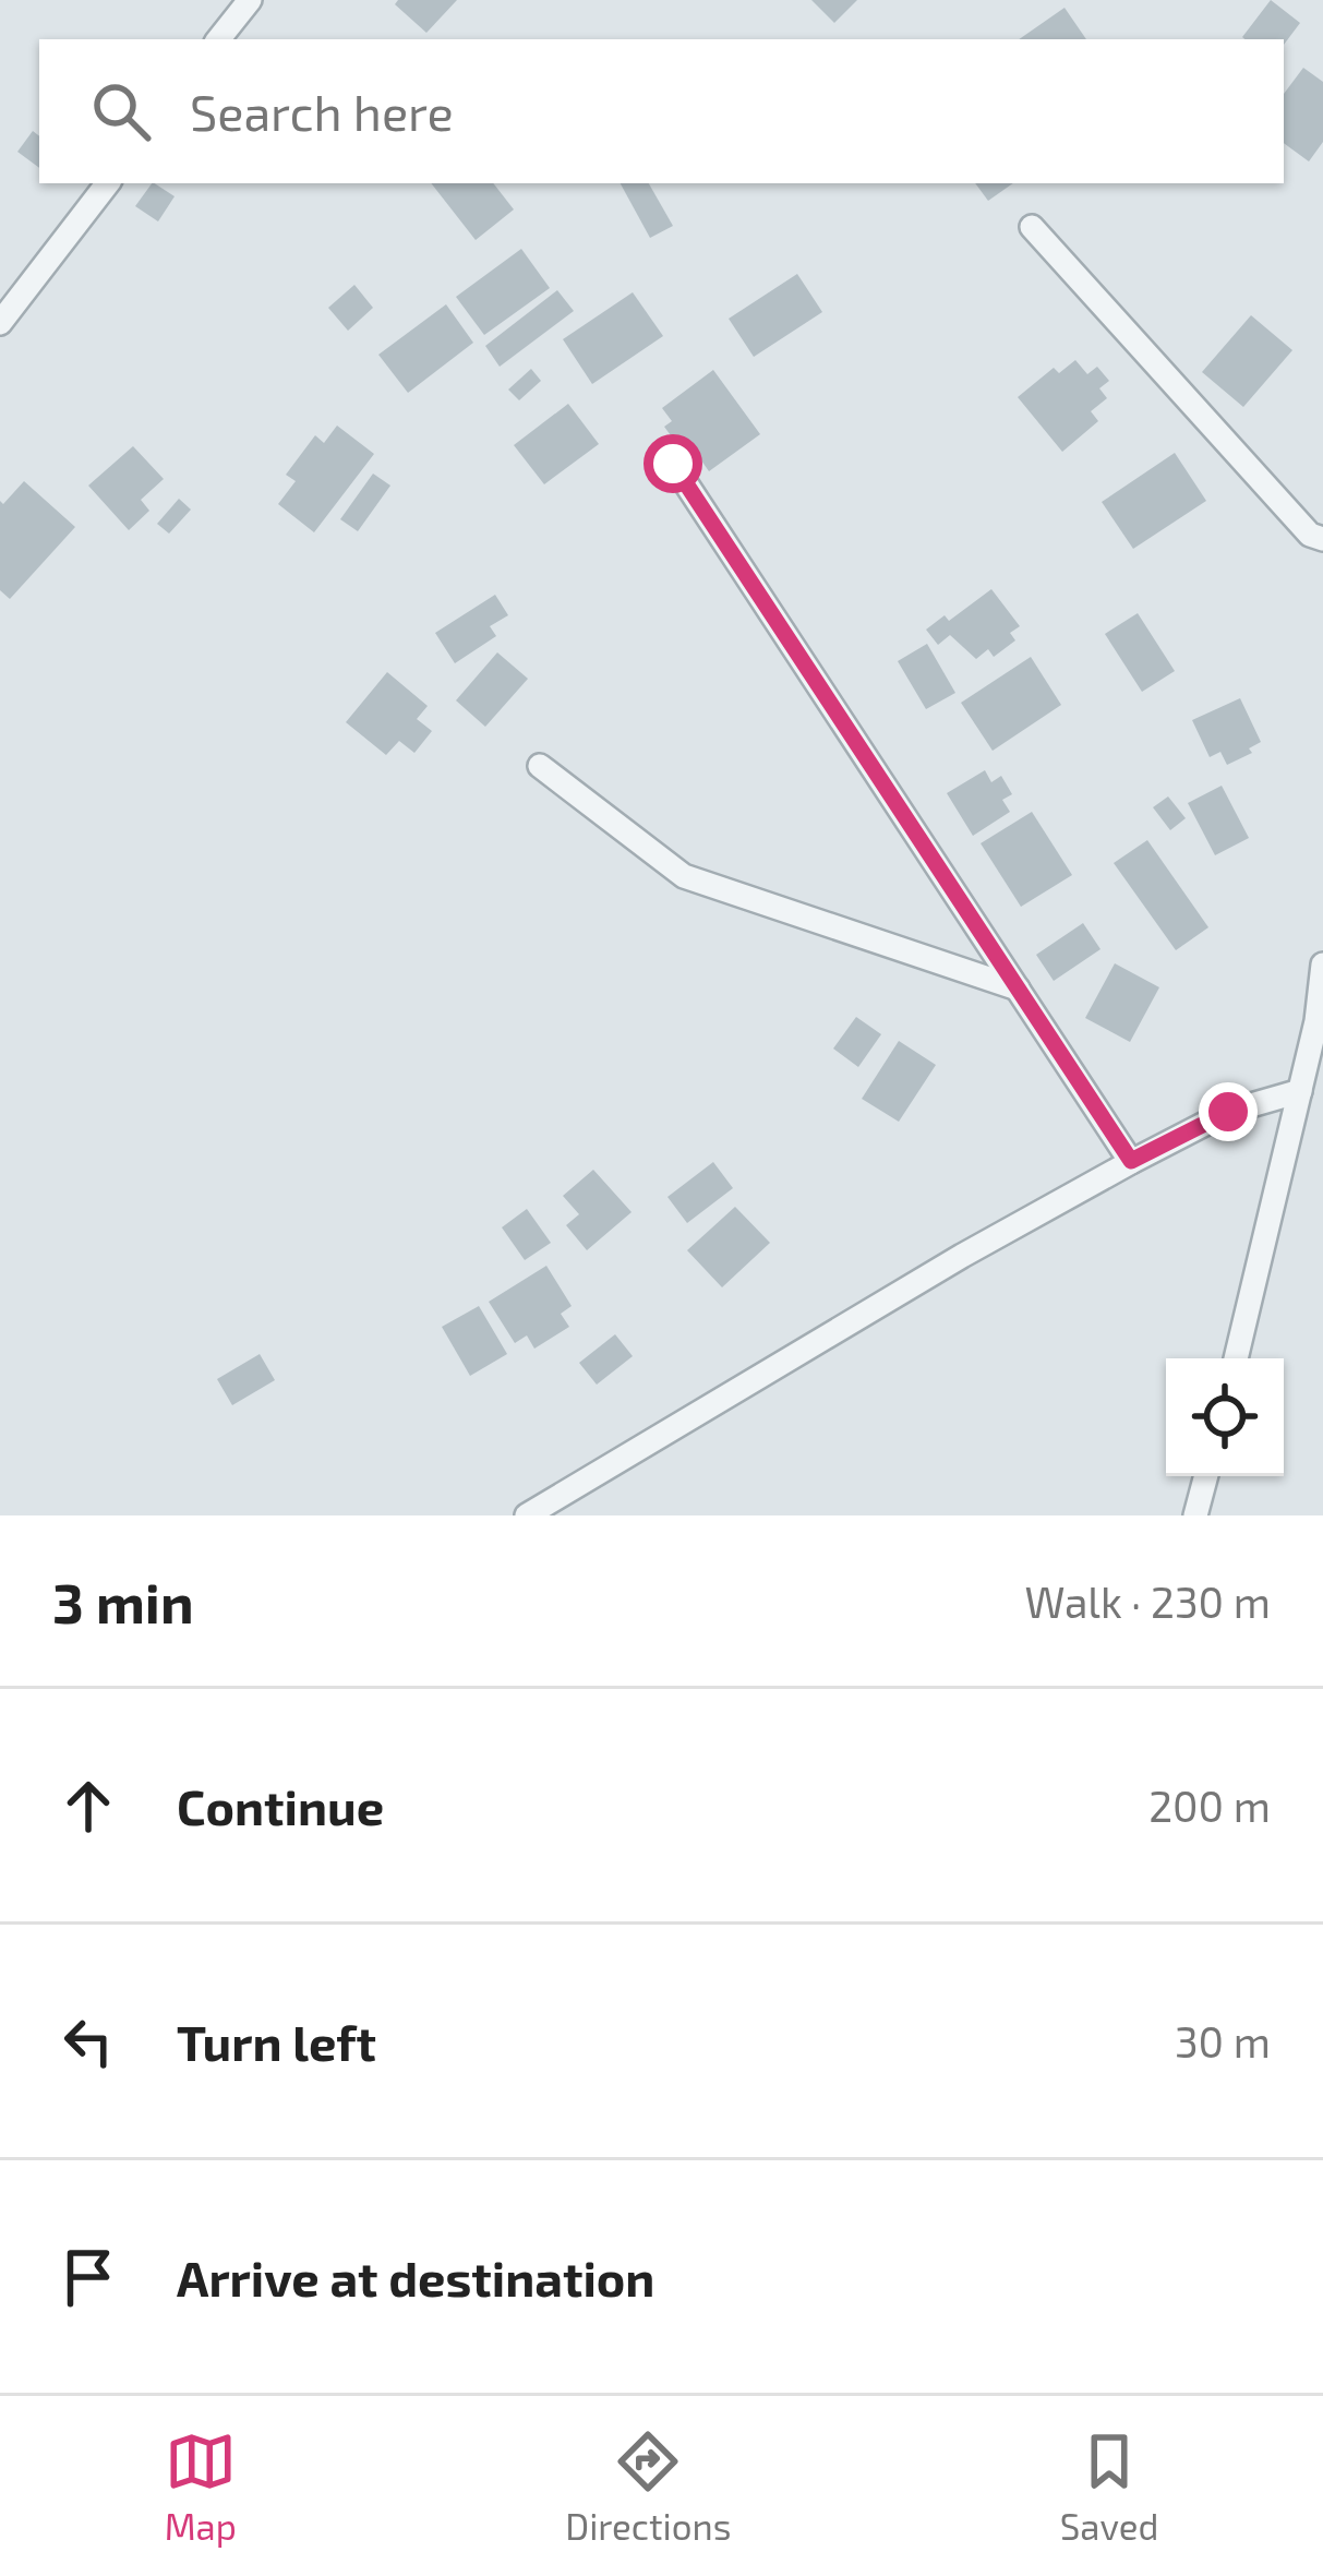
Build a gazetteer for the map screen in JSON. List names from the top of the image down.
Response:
{
  "page": {
    "search": "Search here",
    "heading": ["3 min", "Walk · 230 m"],
    "list": [
      ["Continue", "200 m"],
      ["Turn left", "30 m"],
      "Arrive at destination"
    ],
    "nav": ["Map", "Directions", "Saved"]
  }
}
